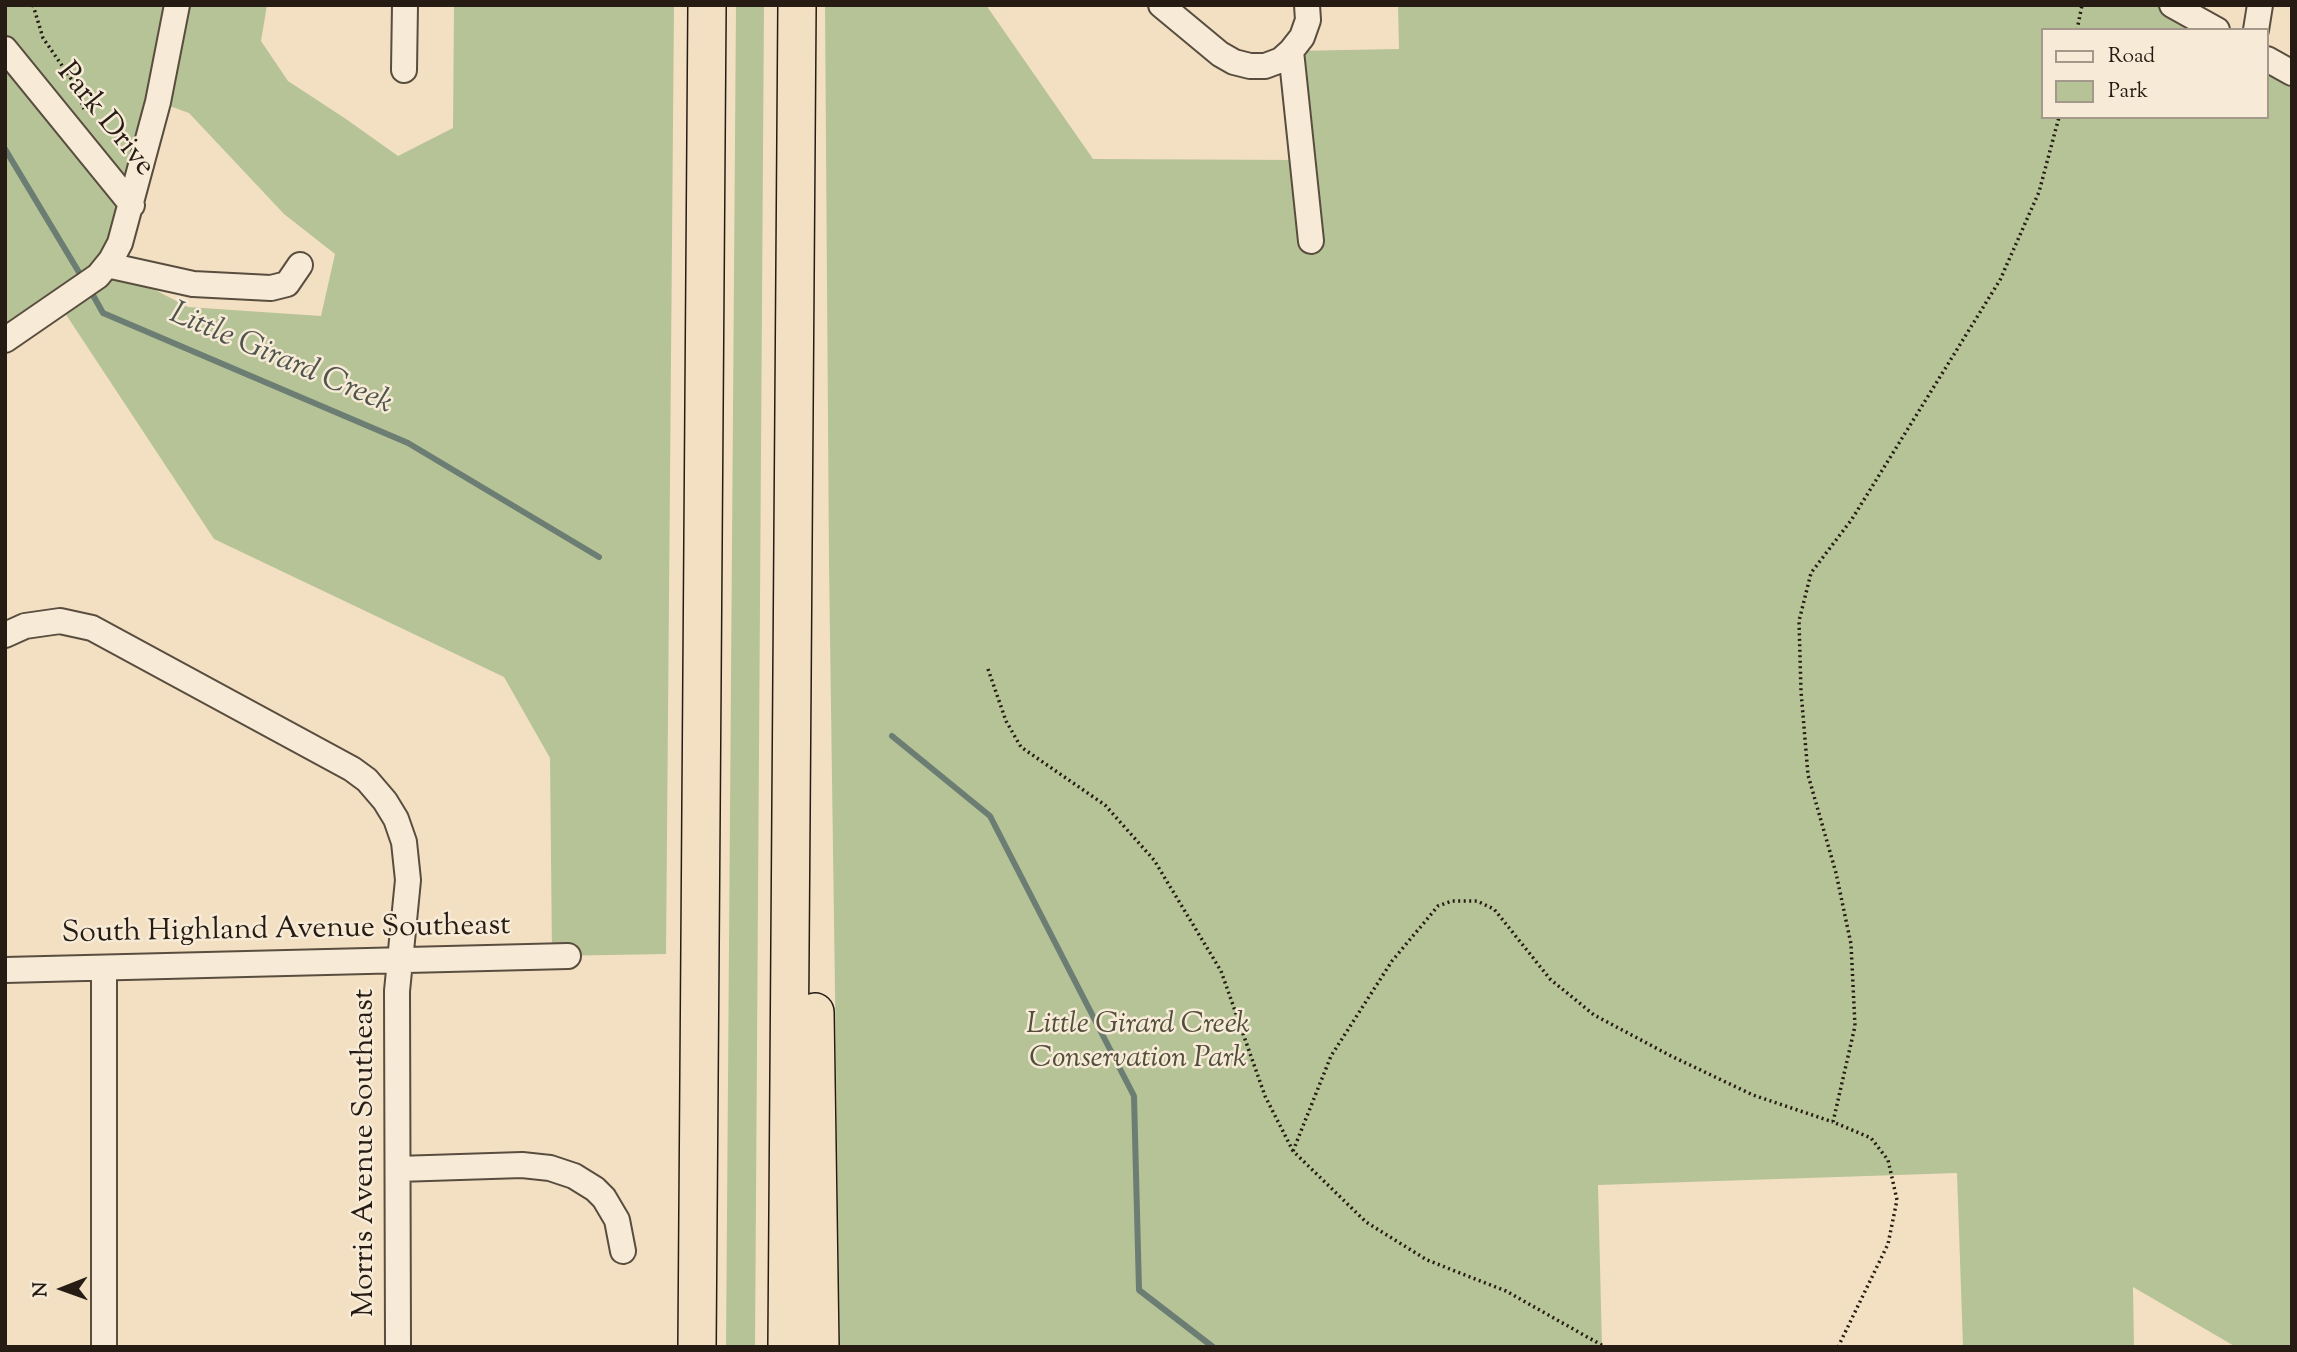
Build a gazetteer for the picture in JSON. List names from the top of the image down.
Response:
{
  "streets": {
    "street": ["Park Drive", "South Highland Avenue Southeast", "Morris Avenue Southeast"]
  },
  "crossings": [
    ["South Highland Avenue Southeast", "Morris Avenue Southeast"]
  ],
  "water": ["Little Girard Creek"],
  "parks": ["Little Girard Creek Conservation Park"],
  "legend": ["Road", "Park"],
  "north": "left"
}
